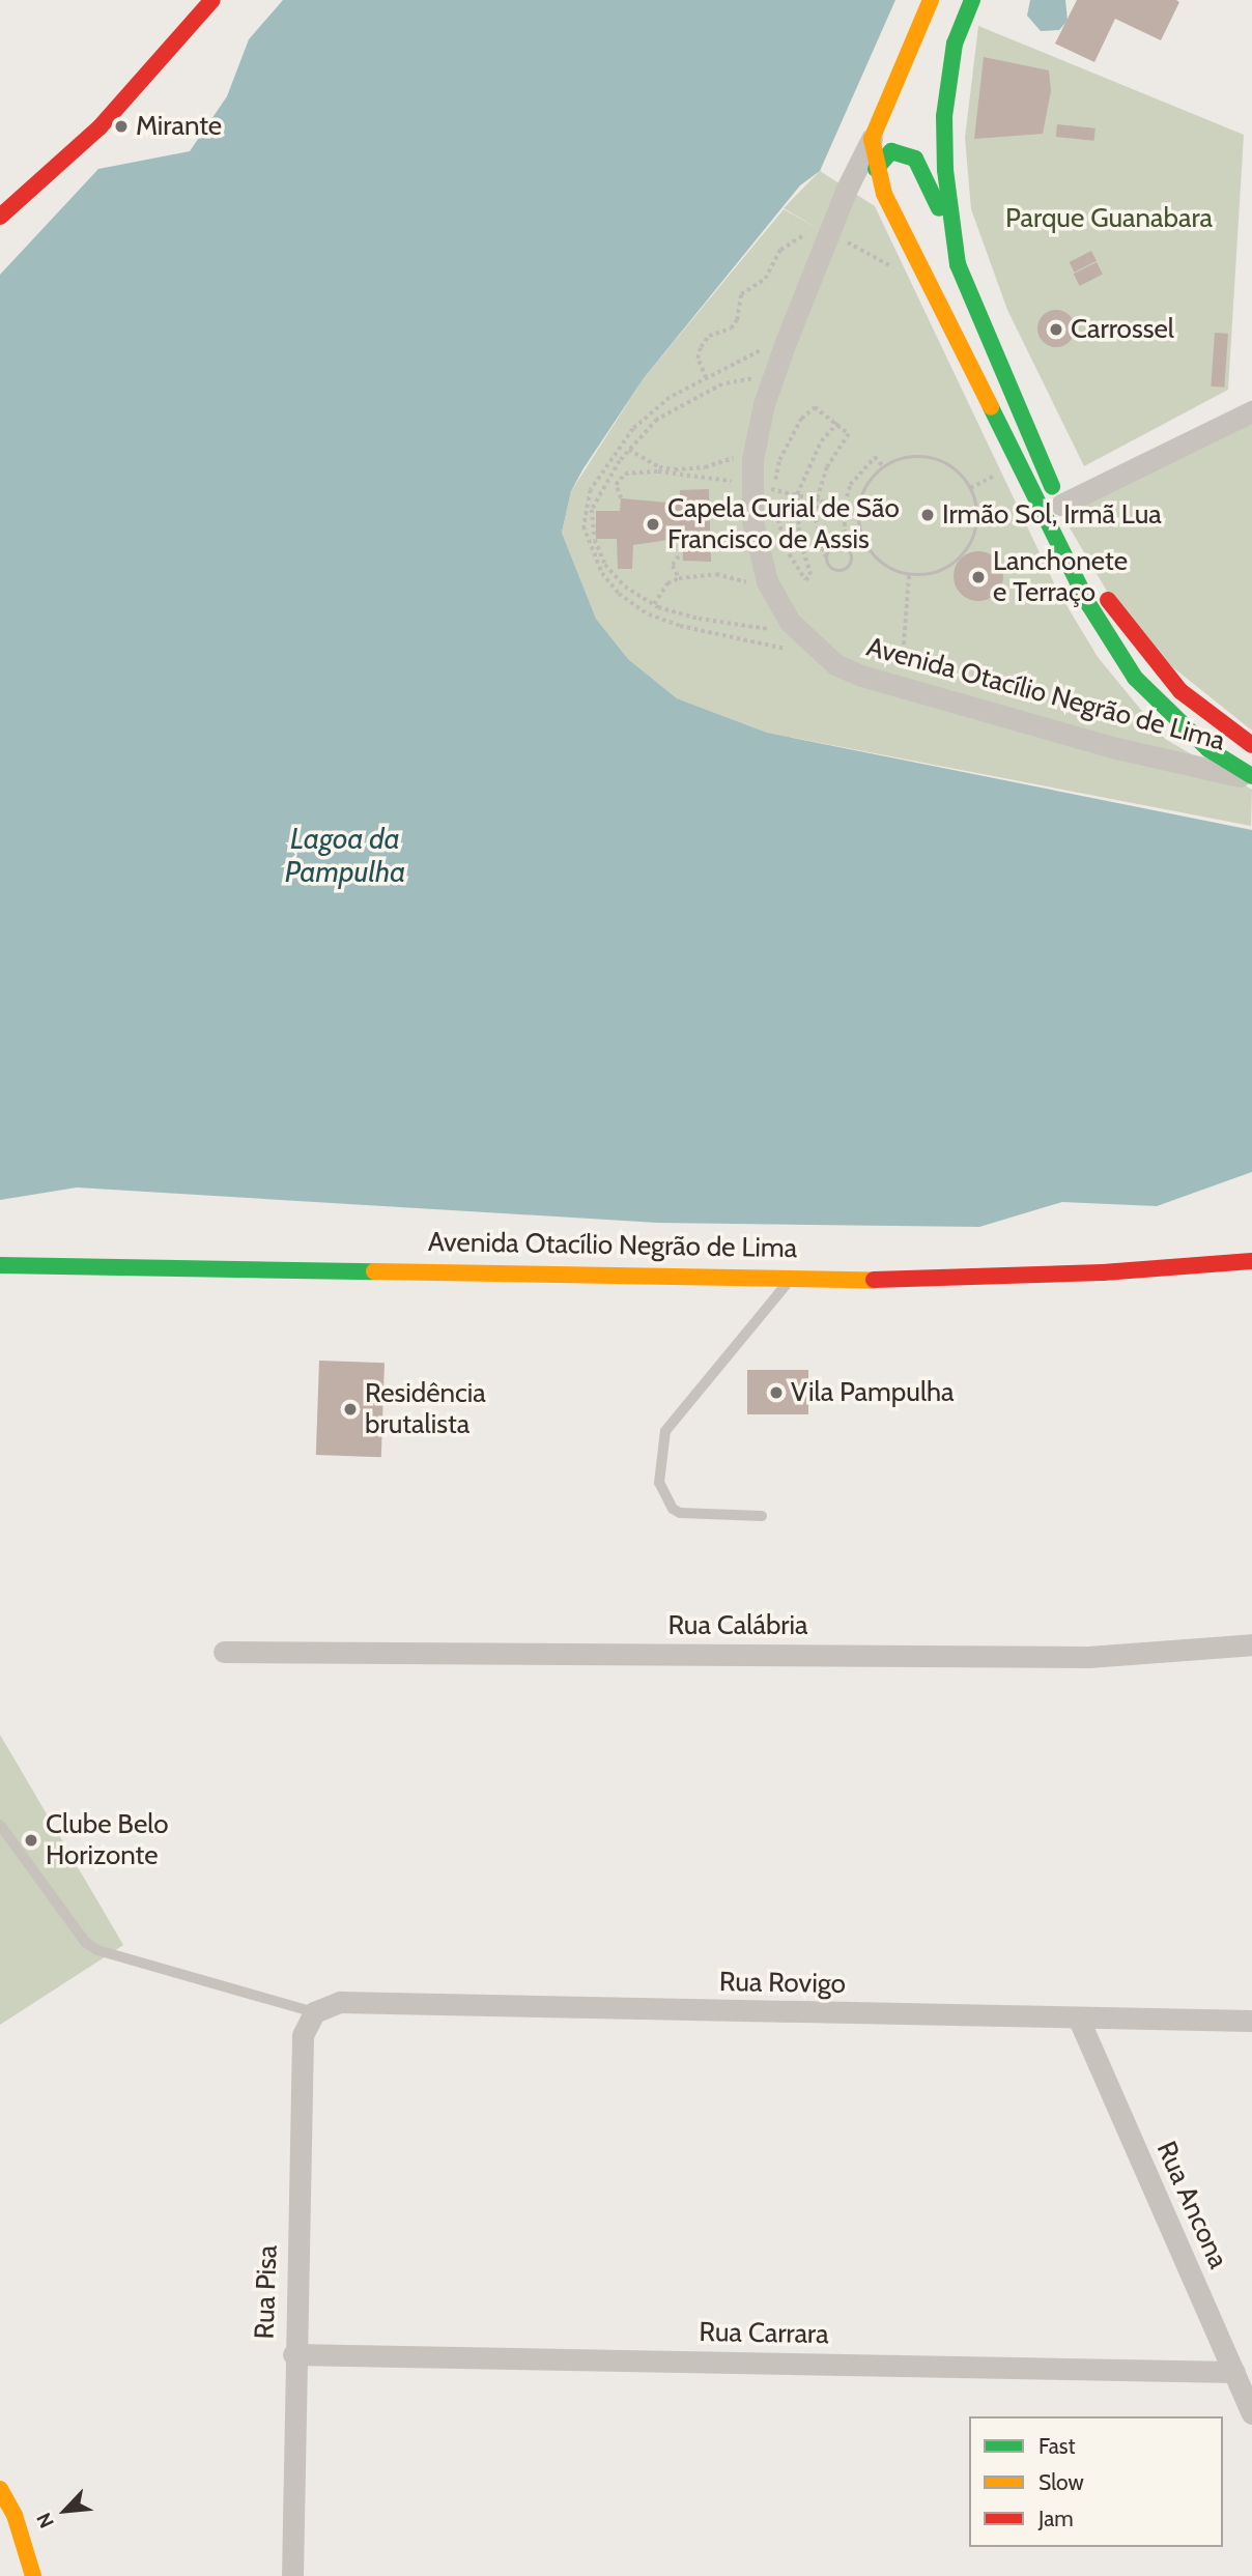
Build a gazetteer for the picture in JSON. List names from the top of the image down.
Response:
{
  "streets": {
    "street": [
      "Avenida Otacílio Negrão de Lima",
      "Rua Calábria",
      "Rua Rovigo",
      "Rua Ancona",
      "Rua Pisa",
      "Rua Carrara"
    ]
  },
  "crossings": [
    ["Rua Rovigo", "Rua Ancona"],
    ["Rua Rovigo", "Rua Pisa"],
    ["Rua Ancona", "Rua Carrara"],
    ["Rua Pisa", "Rua Carrara"]
  ],
  "water": ["Lagoa da Pampulha"],
  "parks": ["Parque Guanabara"],
  "places": [
    "Mirante",
    "Carrossel",
    "Irmão Sol, Irmã Lua",
    "Capela Curial de São Francisco de Assis",
    "Lanchonete e Terraço",
    "Vila Pampulha",
    "Residência brutalista",
    "Clube Belo Horizonte"
  ],
  "legend": ["Fast", "Slow", "Jam"],
  "north": "bottom left"
}
